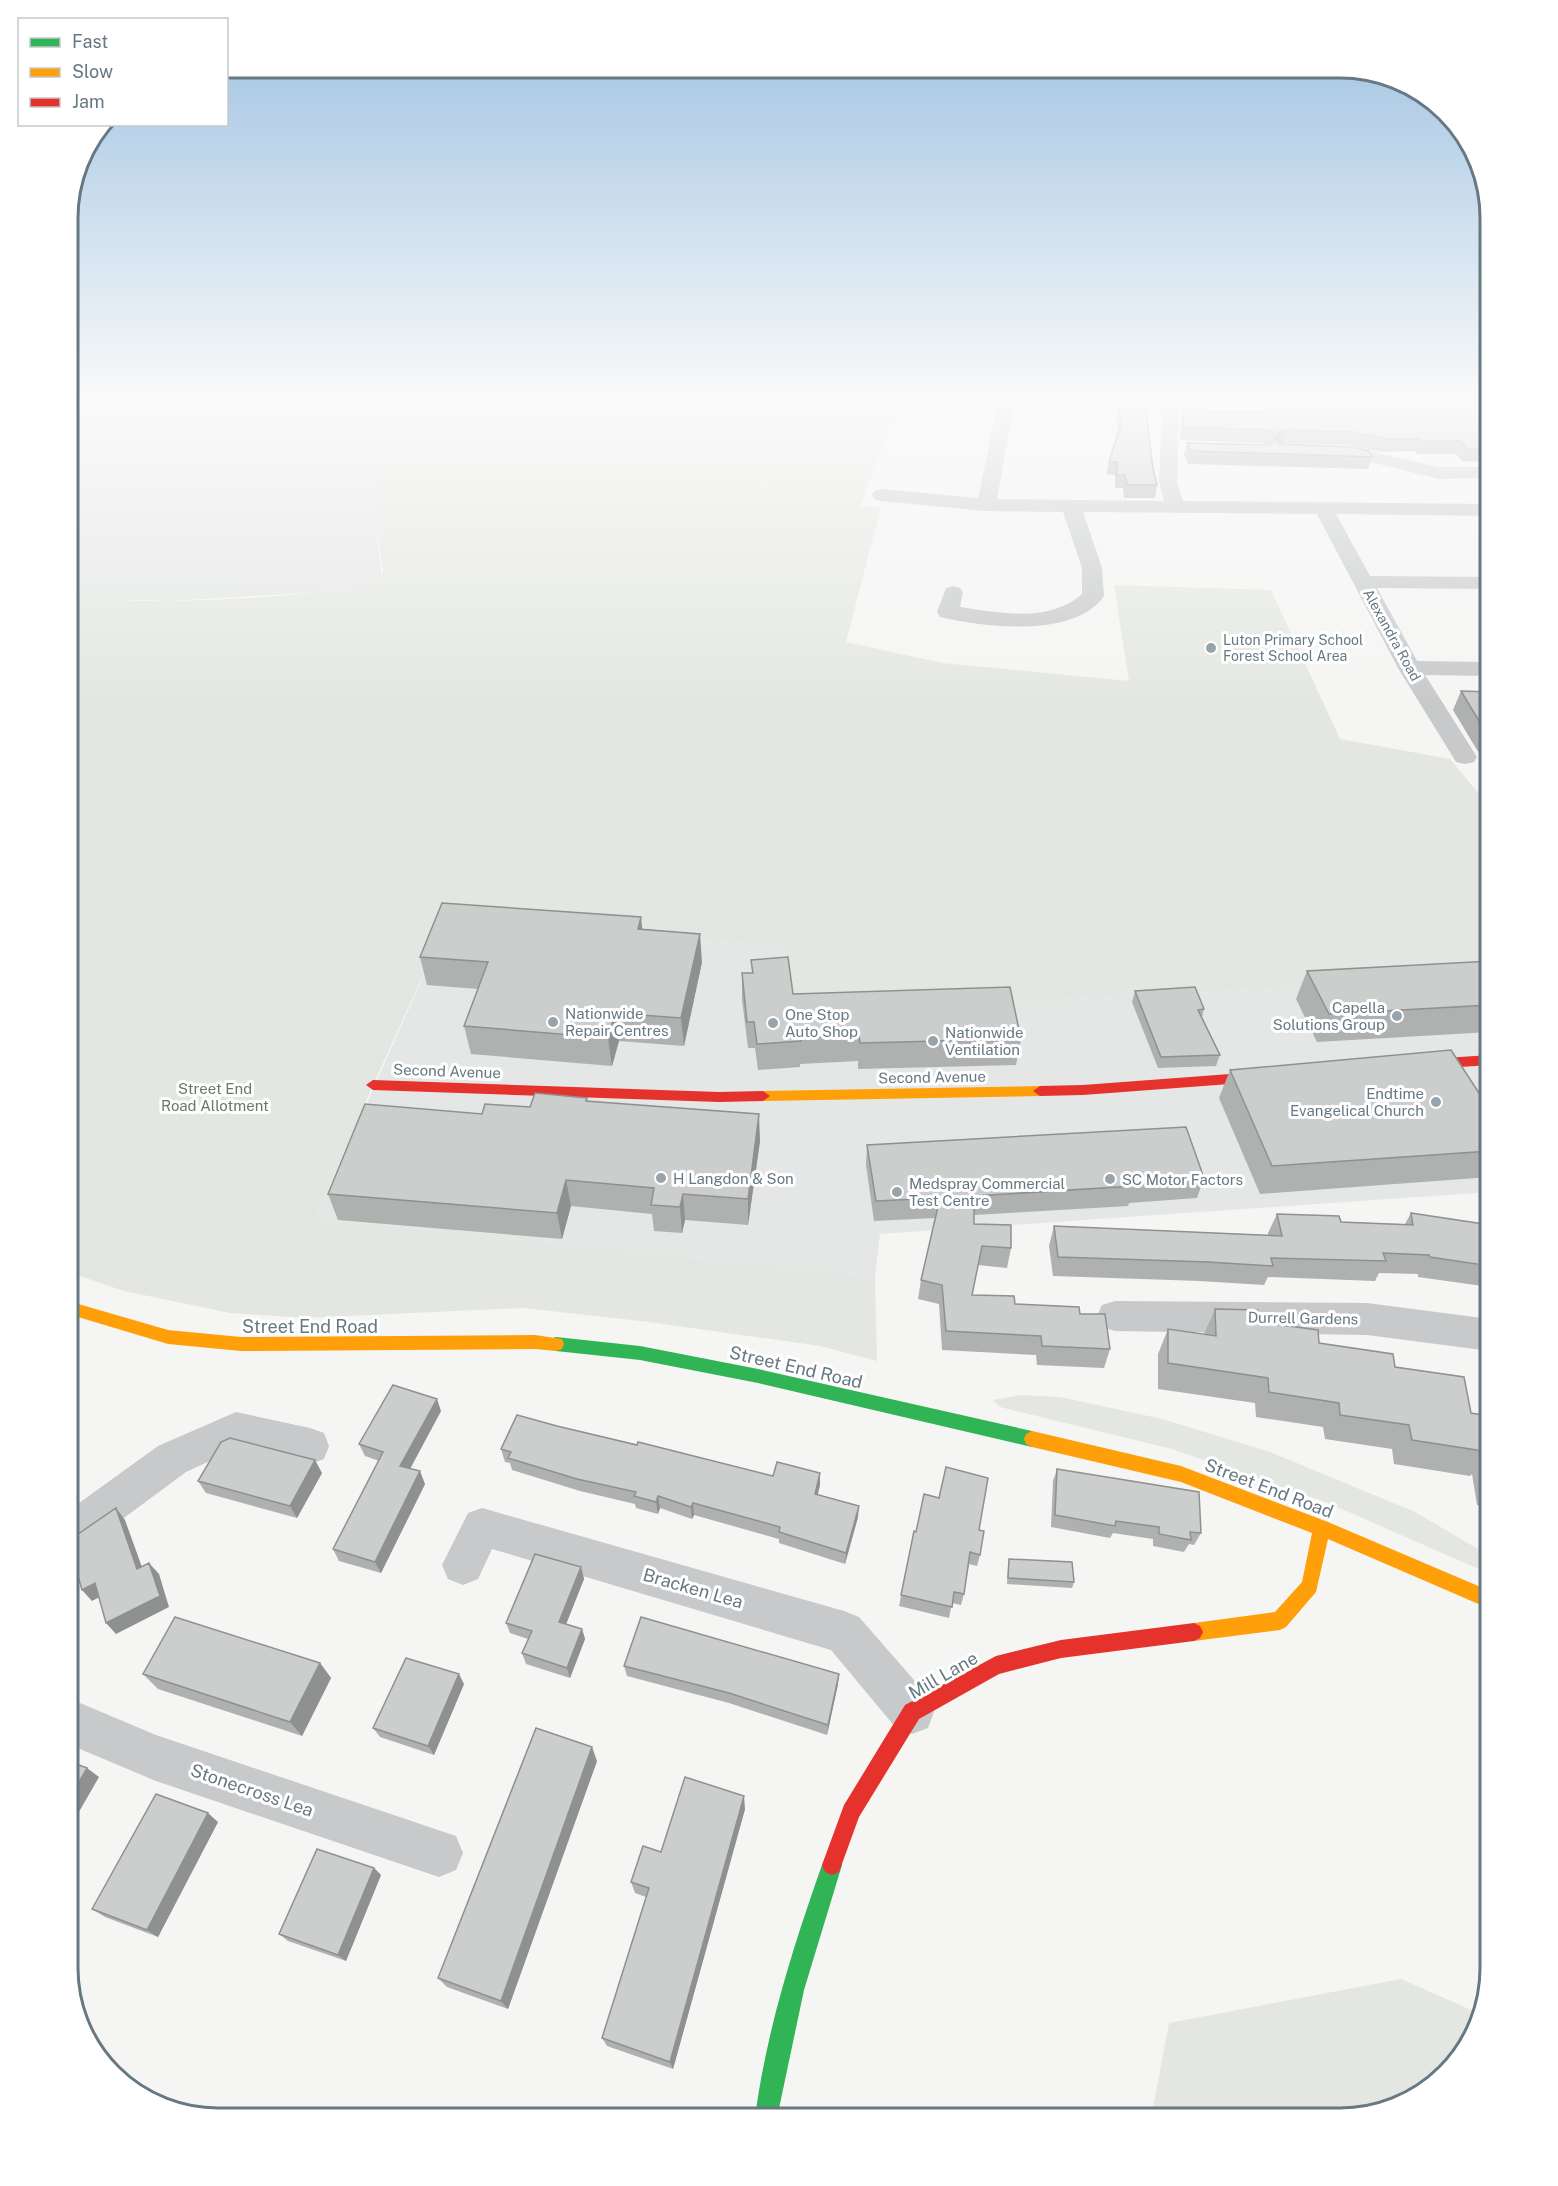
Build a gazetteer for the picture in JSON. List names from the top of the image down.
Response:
{
  "streets": {
    "street": [
      "Alexandra Road",
      "Second Avenue",
      "Durrell Gardens",
      "Street End Road",
      "Bracken Lea",
      "Mill Lane",
      "Stonecross Lea"
    ]
  },
  "crossings": [
    ["Street End Road", "Mill Lane"],
    ["Bracken Lea", "Mill Lane"]
  ],
  "parks": ["Street End Road Allotment"],
  "places": [
    "Luton Primary School Forest School Area",
    "Capella Solutions Group",
    "Nationwide Repair Centres",
    "One Stop Auto Shop",
    "Nationwide Ventilation",
    "Endtime Evangelical Church",
    "H Langdon & Son",
    "SC Motor Factors",
    "Medspray Commercial Test Centre"
  ],
  "legend": ["Fast", "Slow", "Jam"]
}
